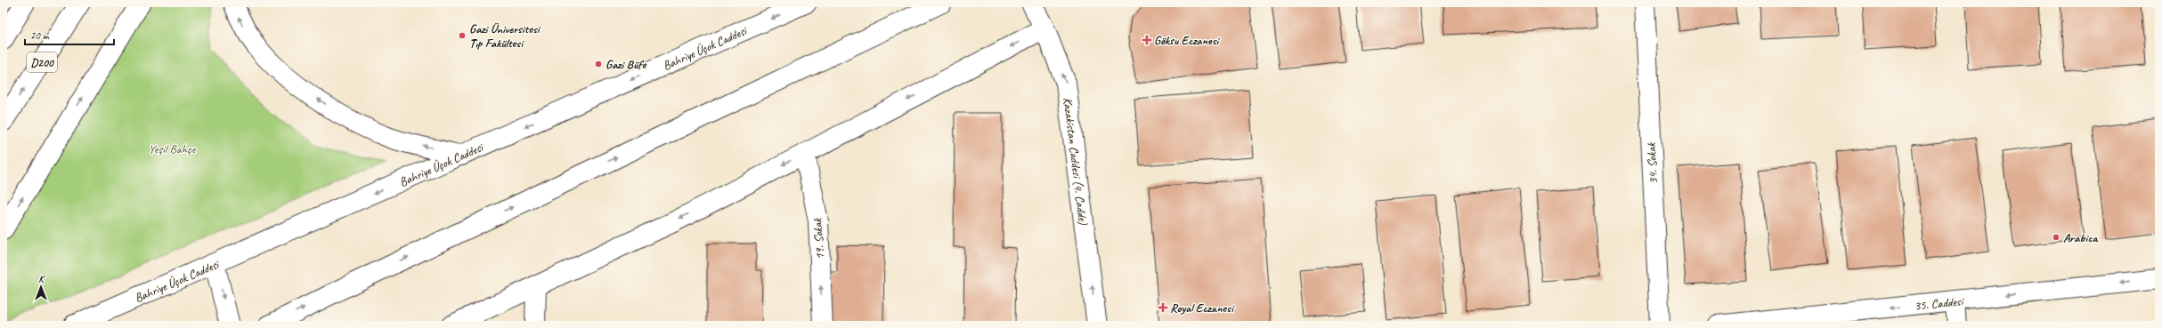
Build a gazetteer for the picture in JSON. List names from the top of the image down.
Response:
{
  "streets": {
    "main road": [
      "Bahriye Üçok Caddesi",
      "D200",
      "Kazakistan Caddesi (4. Cadde)",
      "34. Sokak",
      "19. Sokak",
      "35. Caddesi"
    ]
  },
  "one_way": ["Kazakistan Caddesi (4. Cadde)", "19. Sokak", "35. Caddesi"],
  "parks": ["Yeşil Bahçe"],
  "places": {
    "other": ["Gazi Üniversitesi Tıp Fakültesi", "Gazi Büfe", "Arabica"],
    "health": ["Göksu Eczanesi", "Royal Eczanesi"]
  },
  "scale_bar": "20 m",
  "north": "top"
}
